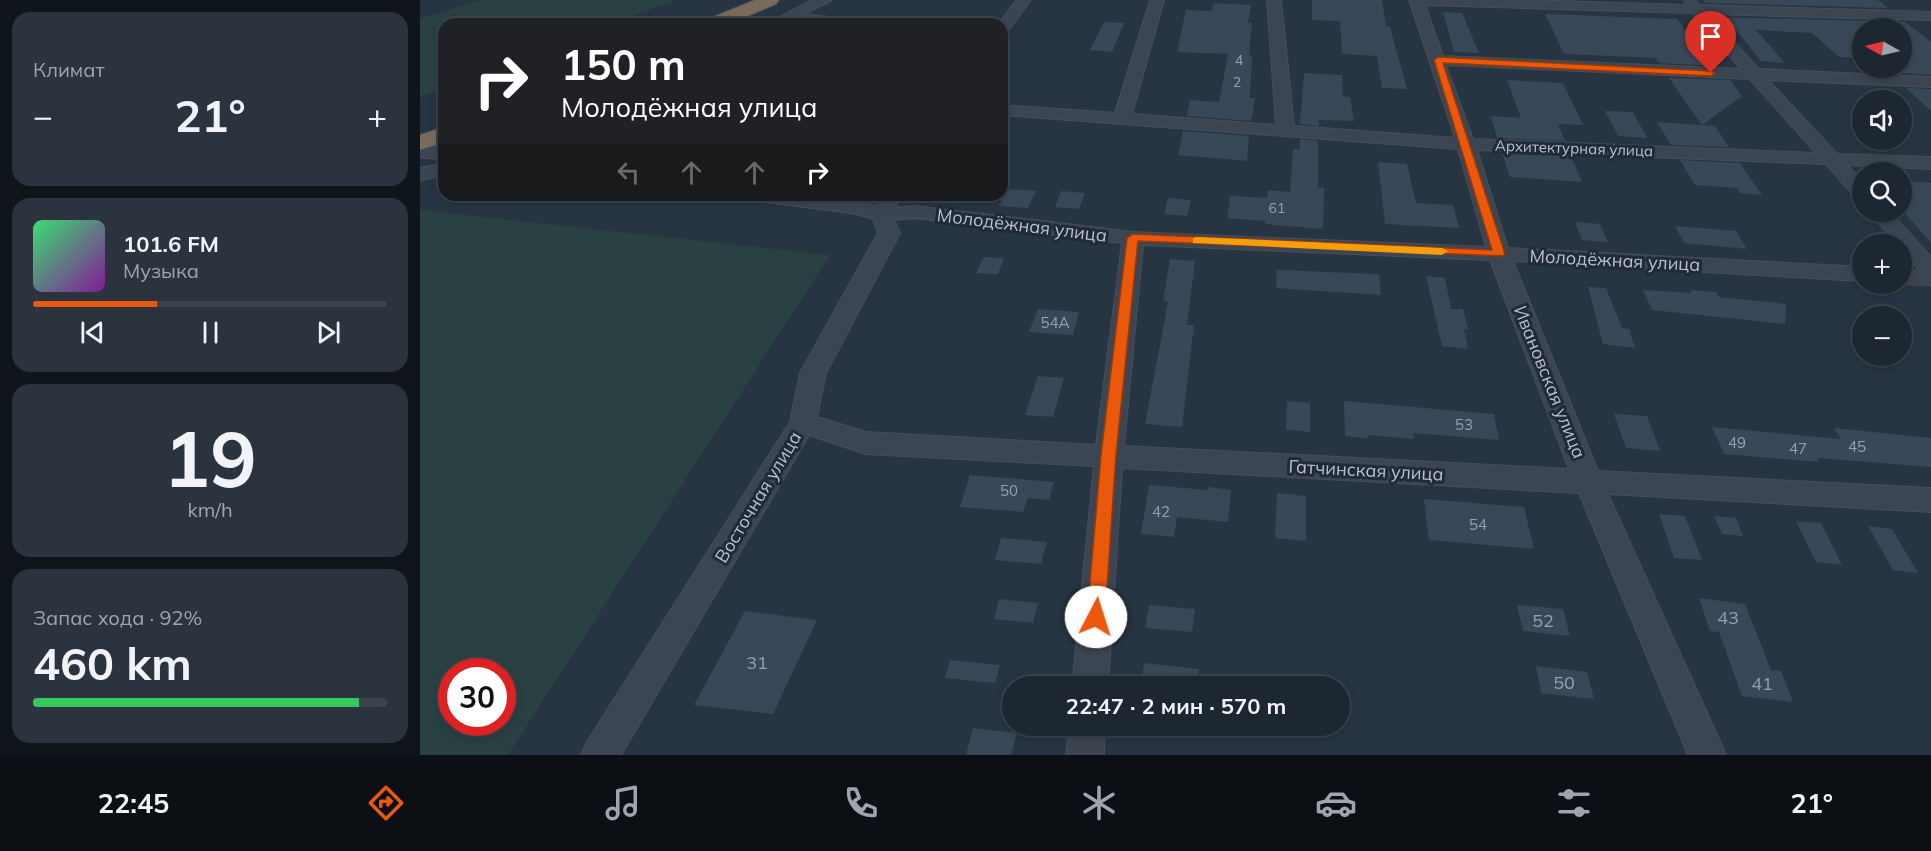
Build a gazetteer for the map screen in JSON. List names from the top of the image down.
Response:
{
  "streets": {
    "street": [
      "Архитектурная улица",
      "Молодёжная улица",
      "Ивановская улица",
      "Гатчинская улица",
      "Восточная улица"
    ]
  },
  "crossings": [
    ["Архитектурная улица", "Ивановская улица"],
    ["Молодёжная улица", "Ивановская улица"],
    ["Молодёжная улица", "Восточная улица"],
    ["Ивановская улица", "Гатчинская улица"],
    ["Гатчинская улица", "Восточная улица"]
  ],
  "house_numbers": [
    "4",
    "2",
    "61",
    "54А",
    "53",
    "49",
    "45",
    "47",
    "50",
    "42",
    "54",
    "43",
    "52",
    "31",
    "50",
    "41"
  ],
  "north": "left",
  "page": {
    "tile": [
      "Климат",
      ["19", "km/h"],
      ["Запас хода · 92%", "460 km"]
    ],
    "map_buttons": ["+", "−"],
    "turn": ["150 m", "Молодёжная улица"],
    "heat": ["−", "21°", "+"],
    "song": ["101.6 FM", "Музыка"],
    "limit": "30",
    "trip": "22:47 · 2 мин · 570 m",
    "tabs": ["22:45", "21°"]
  }
}
